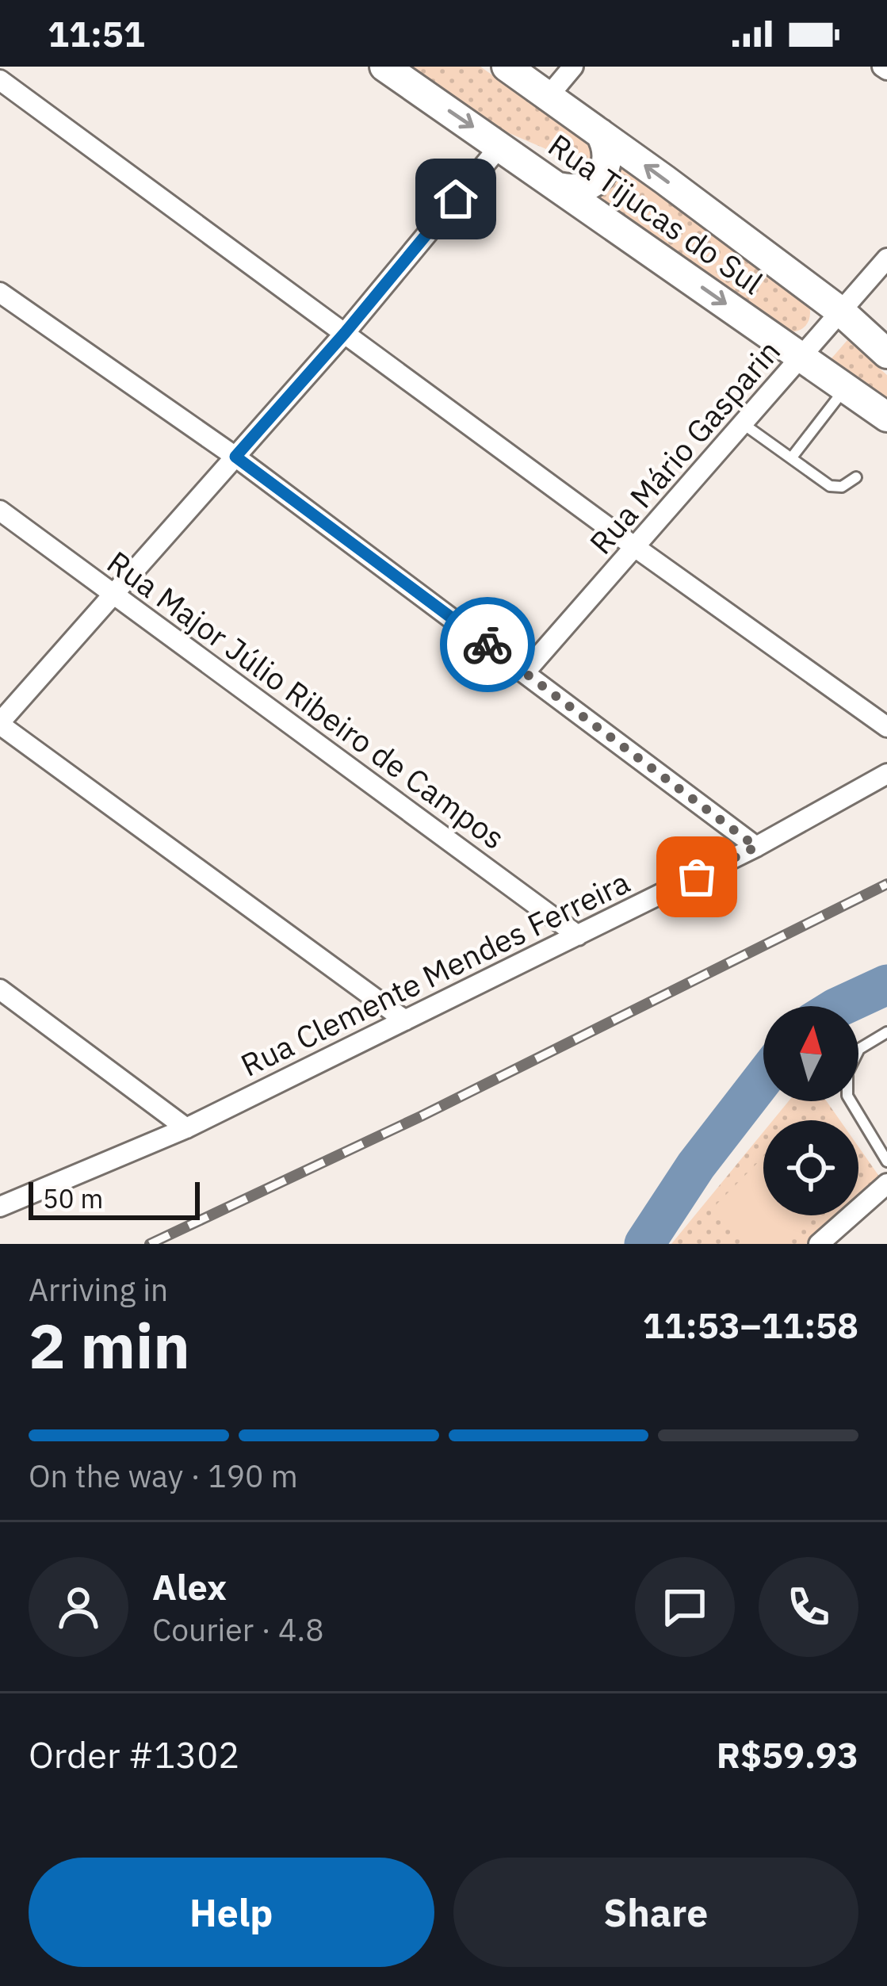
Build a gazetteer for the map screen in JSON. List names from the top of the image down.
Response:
{
  "streets": {
    "main road": ["Rua Tijucas do Sul"],
    "street": ["Rua Mário Gasparin", "Rua Major Júlio Ribeiro de Campos", "Rua Clemente Mendes Ferreira"]
  },
  "crossings": [
    ["Rua Tijucas do Sul", "Rua Mário Gasparin"],
    ["Rua Major Júlio Ribeiro de Campos", "Rua Clemente Mendes Ferreira"]
  ],
  "scale_bar": "50 m",
  "north": "top",
  "page": {
    "status": "11:51",
    "scale": "50 m",
    "heading": ["2 min", "Arriving in", "11:53–11:58"],
    "panel": [
      "Alex",
      "Courier · 4.8",
      "Order #1302",
      "R$59.93"
    ],
    "bar": "On the way · 190 m",
    "buttons": ["Help", "Share"]
  }
}
